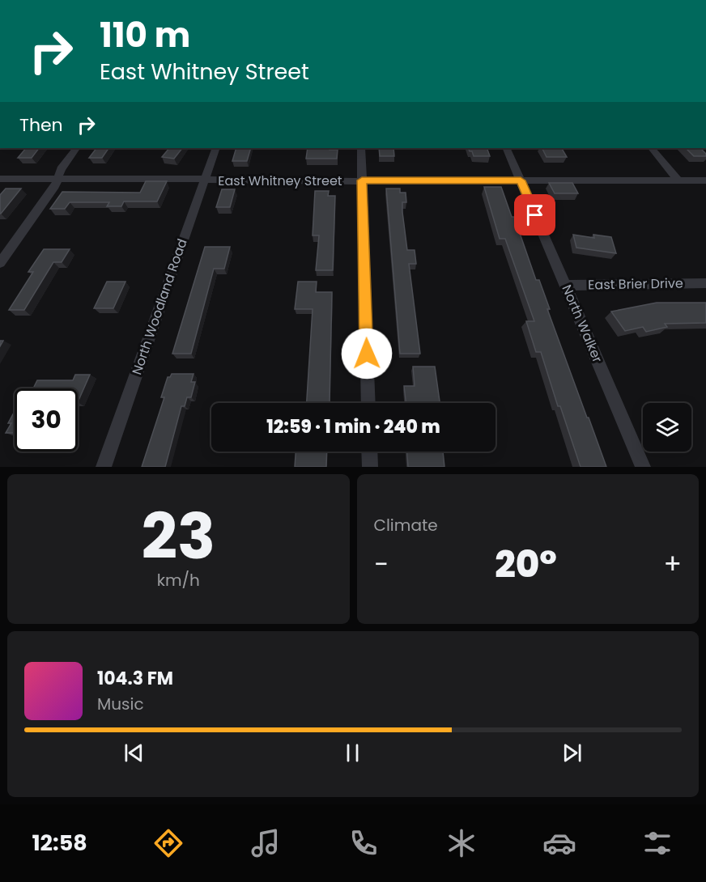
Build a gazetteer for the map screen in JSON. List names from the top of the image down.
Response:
{
  "streets": {
    "street": [
      "East Whitney Street",
      "East Brier Drive",
      "North Woodland Road",
      "North Walker"
    ]
  },
  "crossings": [
    ["East Whitney Street", "North Woodland Road"],
    ["East Whitney Street", "North Walker"],
    ["East Brier Drive", "North Walker"]
  ],
  "page": {
    "turn": ["110 m", "East Whitney Street"],
    "then": "Then",
    "limit": "30",
    "trip": "12:59 · 1 min · 240 m",
    "tile": [
      ["23", "km/h"],
      "Climate"
    ],
    "heat": ["−", "20°", "+"],
    "song": ["104.3 FM", "Music"],
    "tabs": "12:58"
  }
}
